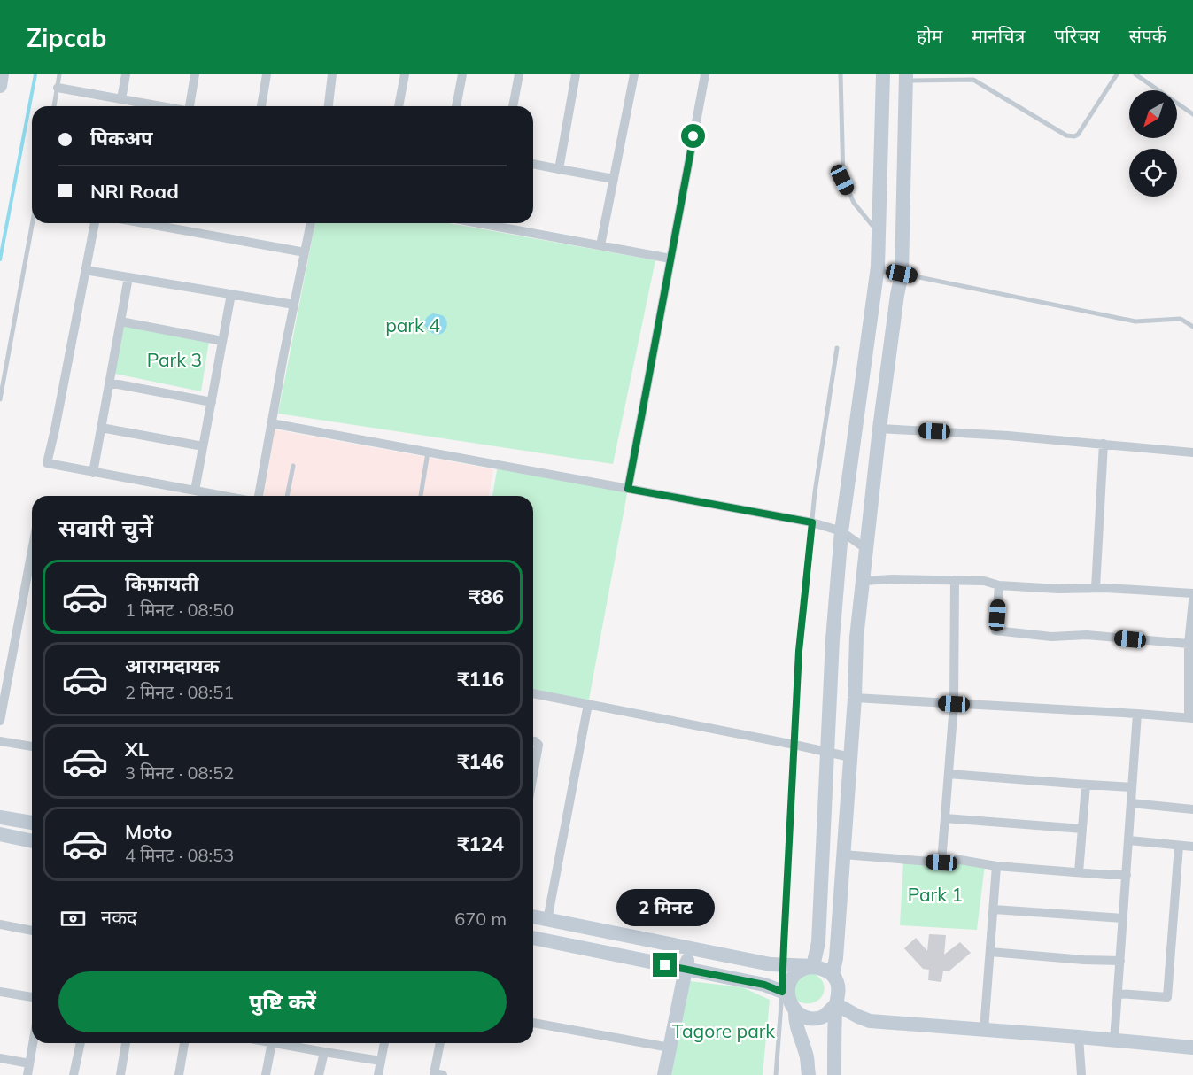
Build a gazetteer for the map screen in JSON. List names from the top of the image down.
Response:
{
  "parks": [
    "park 4",
    "Park 3",
    "Park 1",
    "Tagore park"
  ],
  "north": "bottom left",
  "page": {
    "header": "Zipcab",
    "nav": [
      "होम",
      "मानचित्र",
      "परिचय",
      "संपर्क"
    ],
    "banner": ["पिकअप", "NRI Road"],
    "heading": "सवारी चुनें",
    "list": [
      {
        "name": "किफ़ायती",
        "note": "1 मिनट · 08:50",
        "value": "₹86"
      },
      {
        "name": "आरामदायक",
        "note": "2 मिनट · 08:51",
        "value": "₹116"
      },
      {
        "name": "XL",
        "note": "3 मिनट · 08:52",
        "value": "₹146"
      },
      {
        "name": "Moto",
        "note": "4 मिनट · 08:53",
        "value": "₹124"
      }
    ],
    "bubble": "2 मिनट",
    "pay": ["नकद", "670 m"],
    "buttons": "पुष्टि करें"
  }
}
